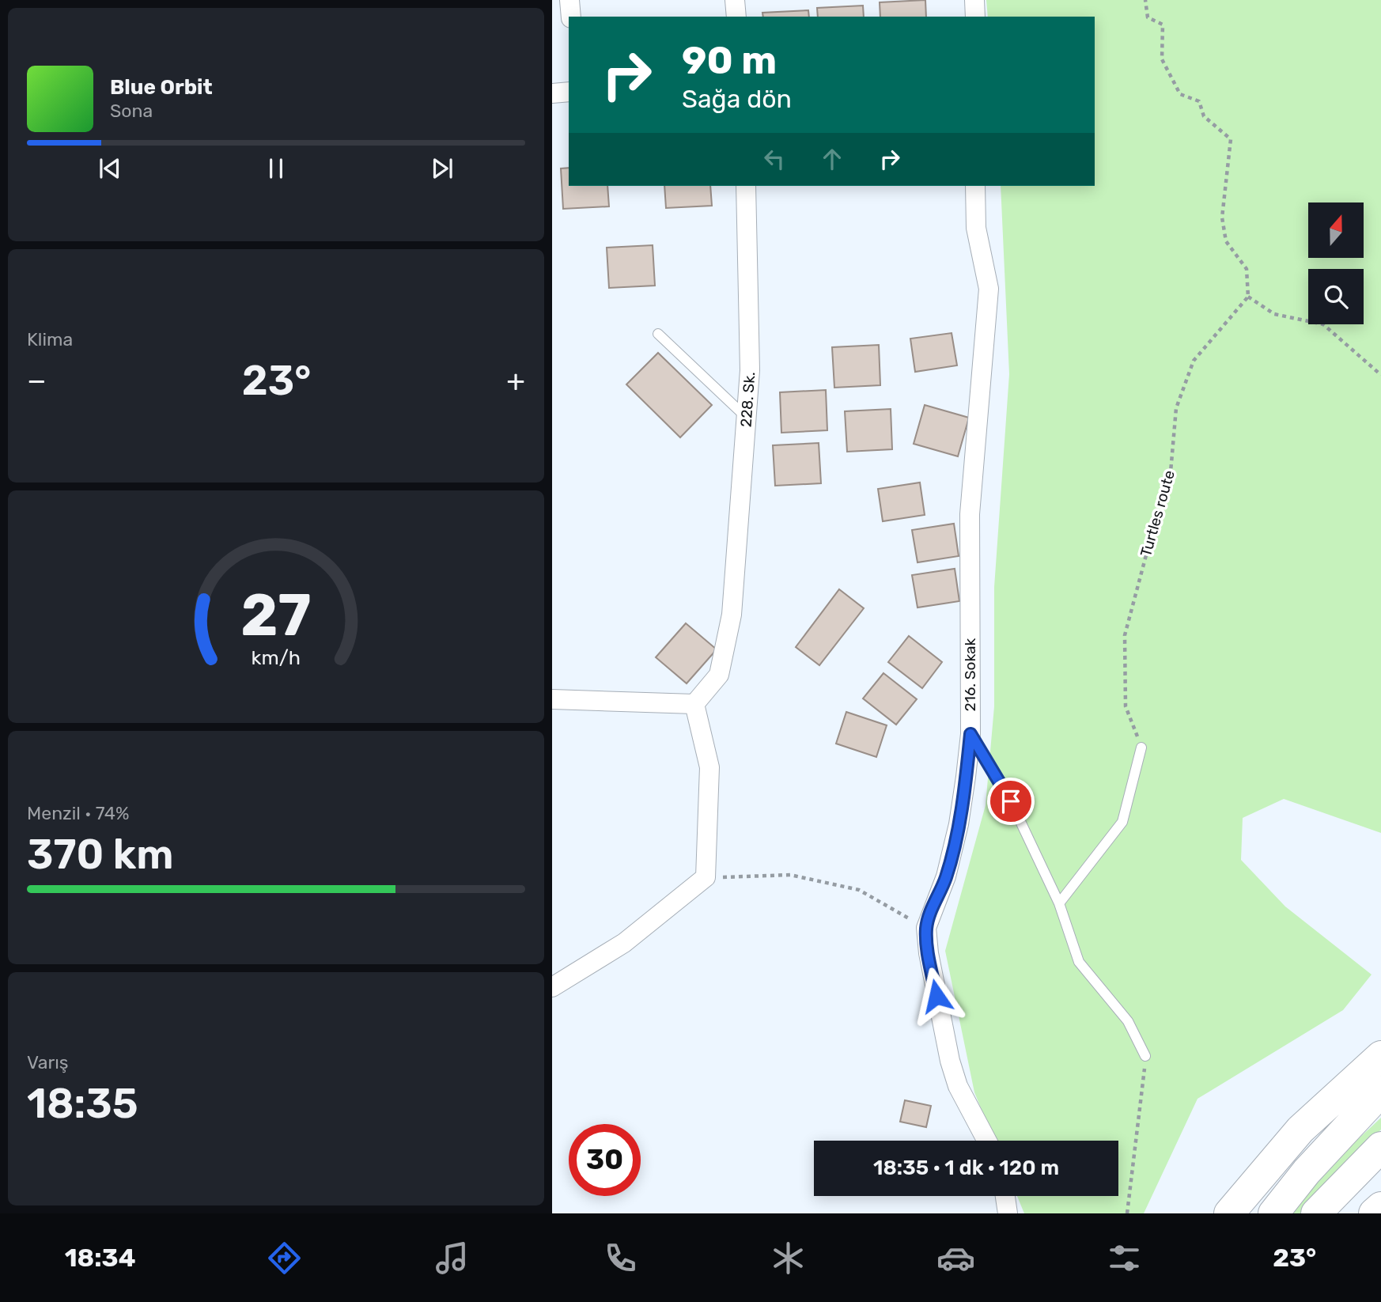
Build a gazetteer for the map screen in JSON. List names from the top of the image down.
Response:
{
  "streets": {
    "street": ["228. Sk.", "216. Sokak"],
    "path": ["Turtles route"]
  },
  "north": "top",
  "page": {
    "turn": ["90 m", "Sağa dön"],
    "song": ["Blue Orbit", "Sona"],
    "tile": [
      "Klima",
      ["Menzil · 74%", "370 km"],
      ["Varış", "18:35"]
    ],
    "heat": ["−", "23°", "+"],
    "limit": "30",
    "trip": "18:35 · 1 dk · 120 m",
    "tabs": ["18:34", "23°"],
    "gauge": ["27", "km/h"]
  }
}
